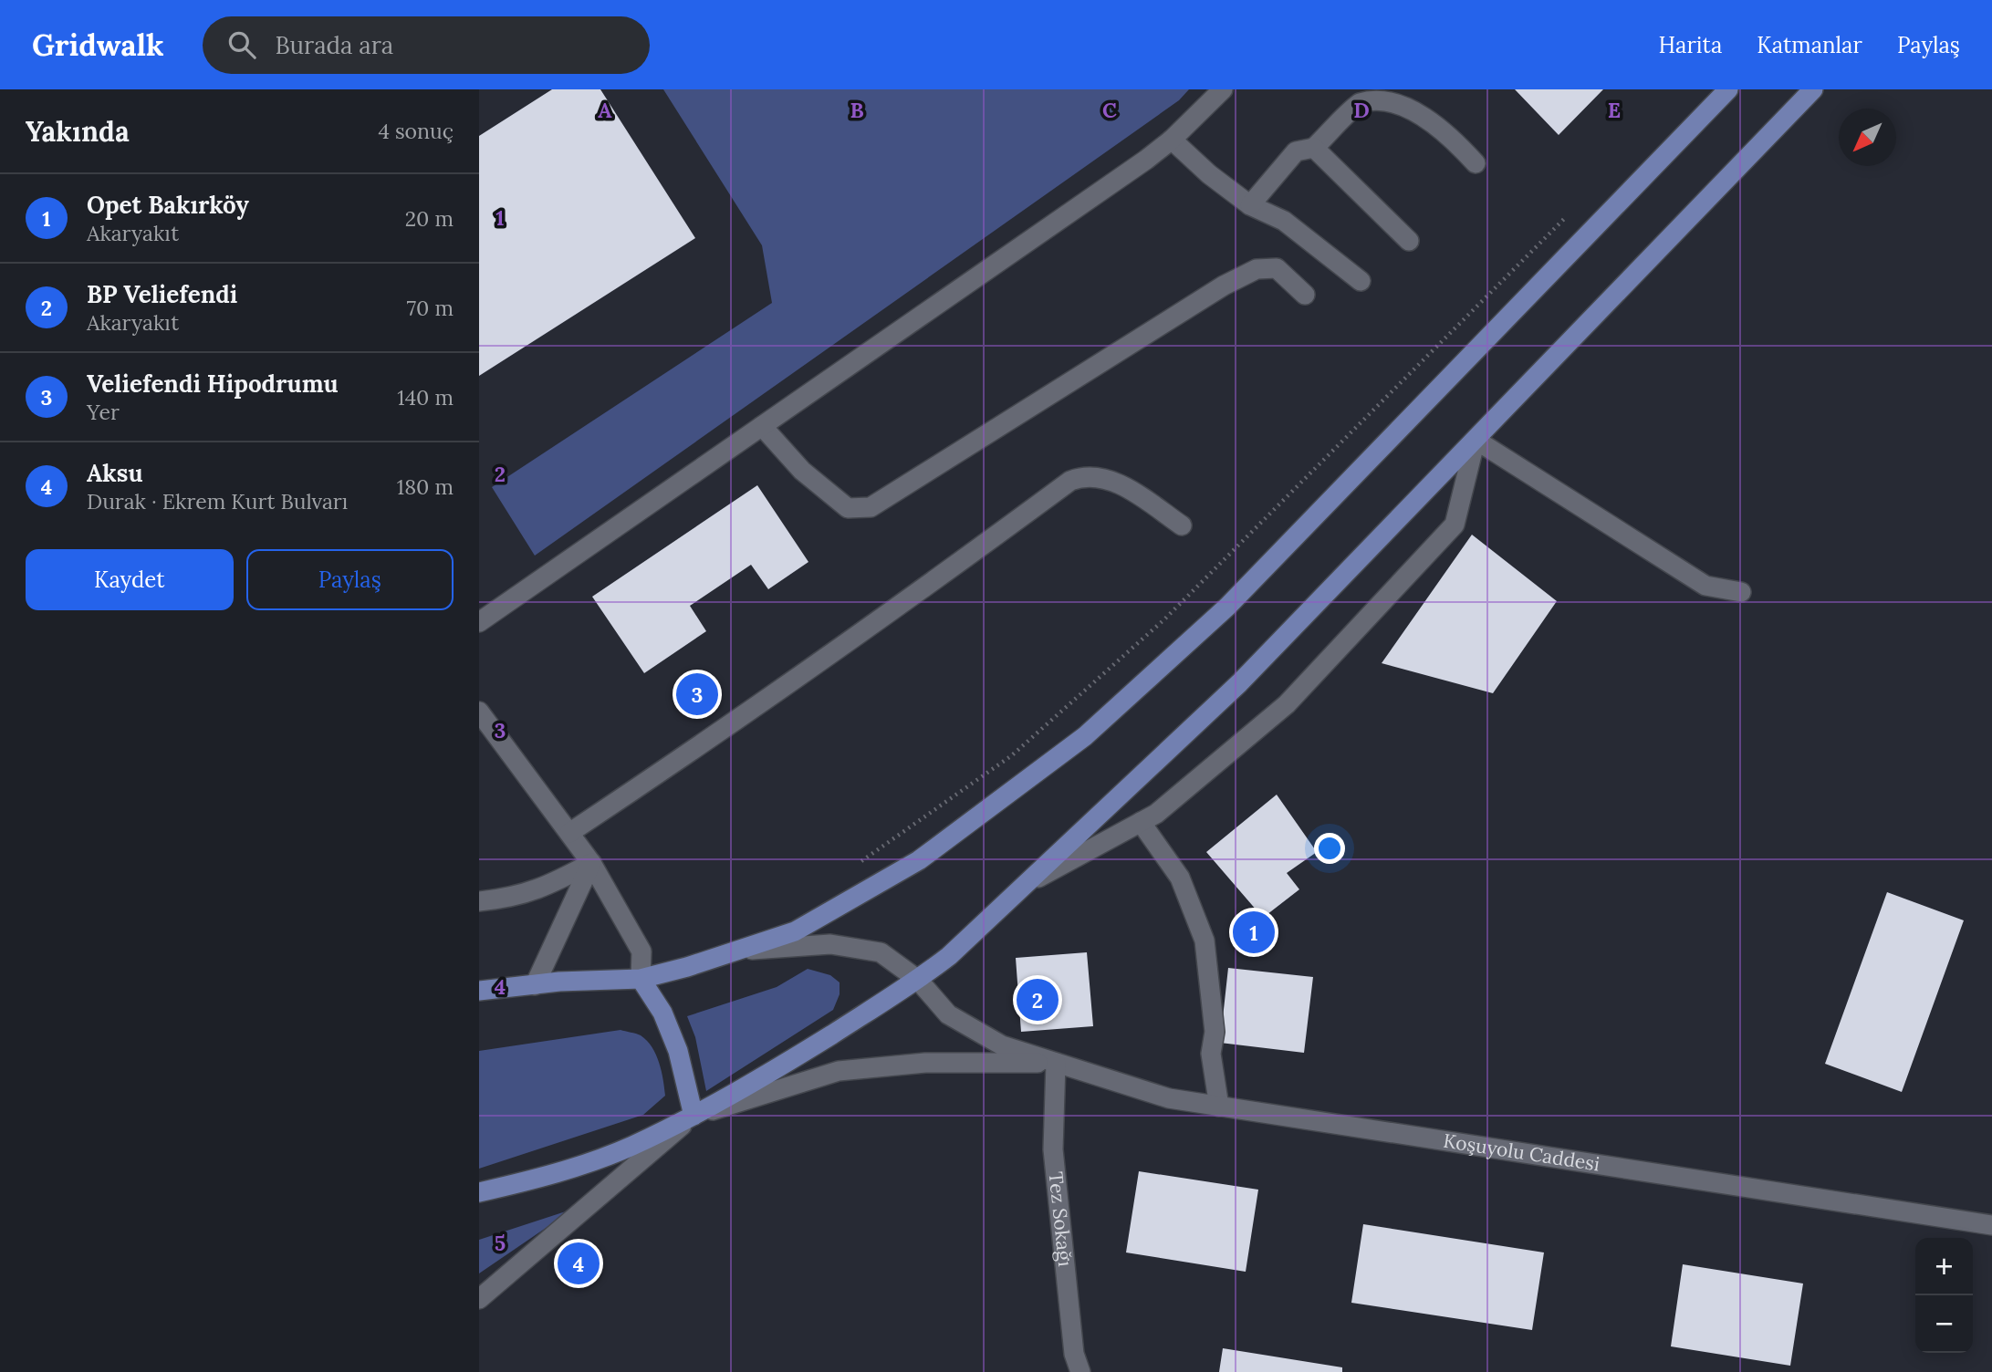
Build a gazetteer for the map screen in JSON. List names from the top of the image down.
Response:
{
  "streets": {
    "street": ["Koşuyolu Caddesi", "Tez Sokağı"]
  },
  "crossings": [
    ["Koşuyolu Caddesi", "Tez Sokağı"]
  ],
  "north": "bottom left",
  "page": {
    "header": "Gridwalk",
    "search": "Burada ara",
    "nav": ["Harita", "Katmanlar", "Paylaş"],
    "heading": ["Yakında", "4 sonuç"],
    "list": [
      {
        "mark": "1",
        "name": "Opet Bakırköy",
        "note": "Akaryakıt",
        "value": "20 m"
      },
      {
        "mark": "2",
        "name": "BP Veliefendi",
        "note": "Akaryakıt",
        "value": "70 m"
      },
      {
        "mark": "3",
        "name": "Veliefendi Hipodrumu",
        "note": "Yer",
        "value": "140 m"
      },
      {
        "mark": "4",
        "name": "Aksu",
        "note": "Durak · Ekrem Kurt Bulvarı",
        "value": "180 m"
      }
    ],
    "buttons": ["Kaydet", "Paylaş"],
    "pins": [
      "3",
      "1",
      "2",
      "4"
    ],
    "map_buttons": ["+", "−"]
  },
  "grid": {
    "columns": [
      "A",
      "B",
      "C",
      "D",
      "E"
    ],
    "rows": [
      "1",
      "2",
      "3",
      "4",
      "5"
    ]
  }
}
